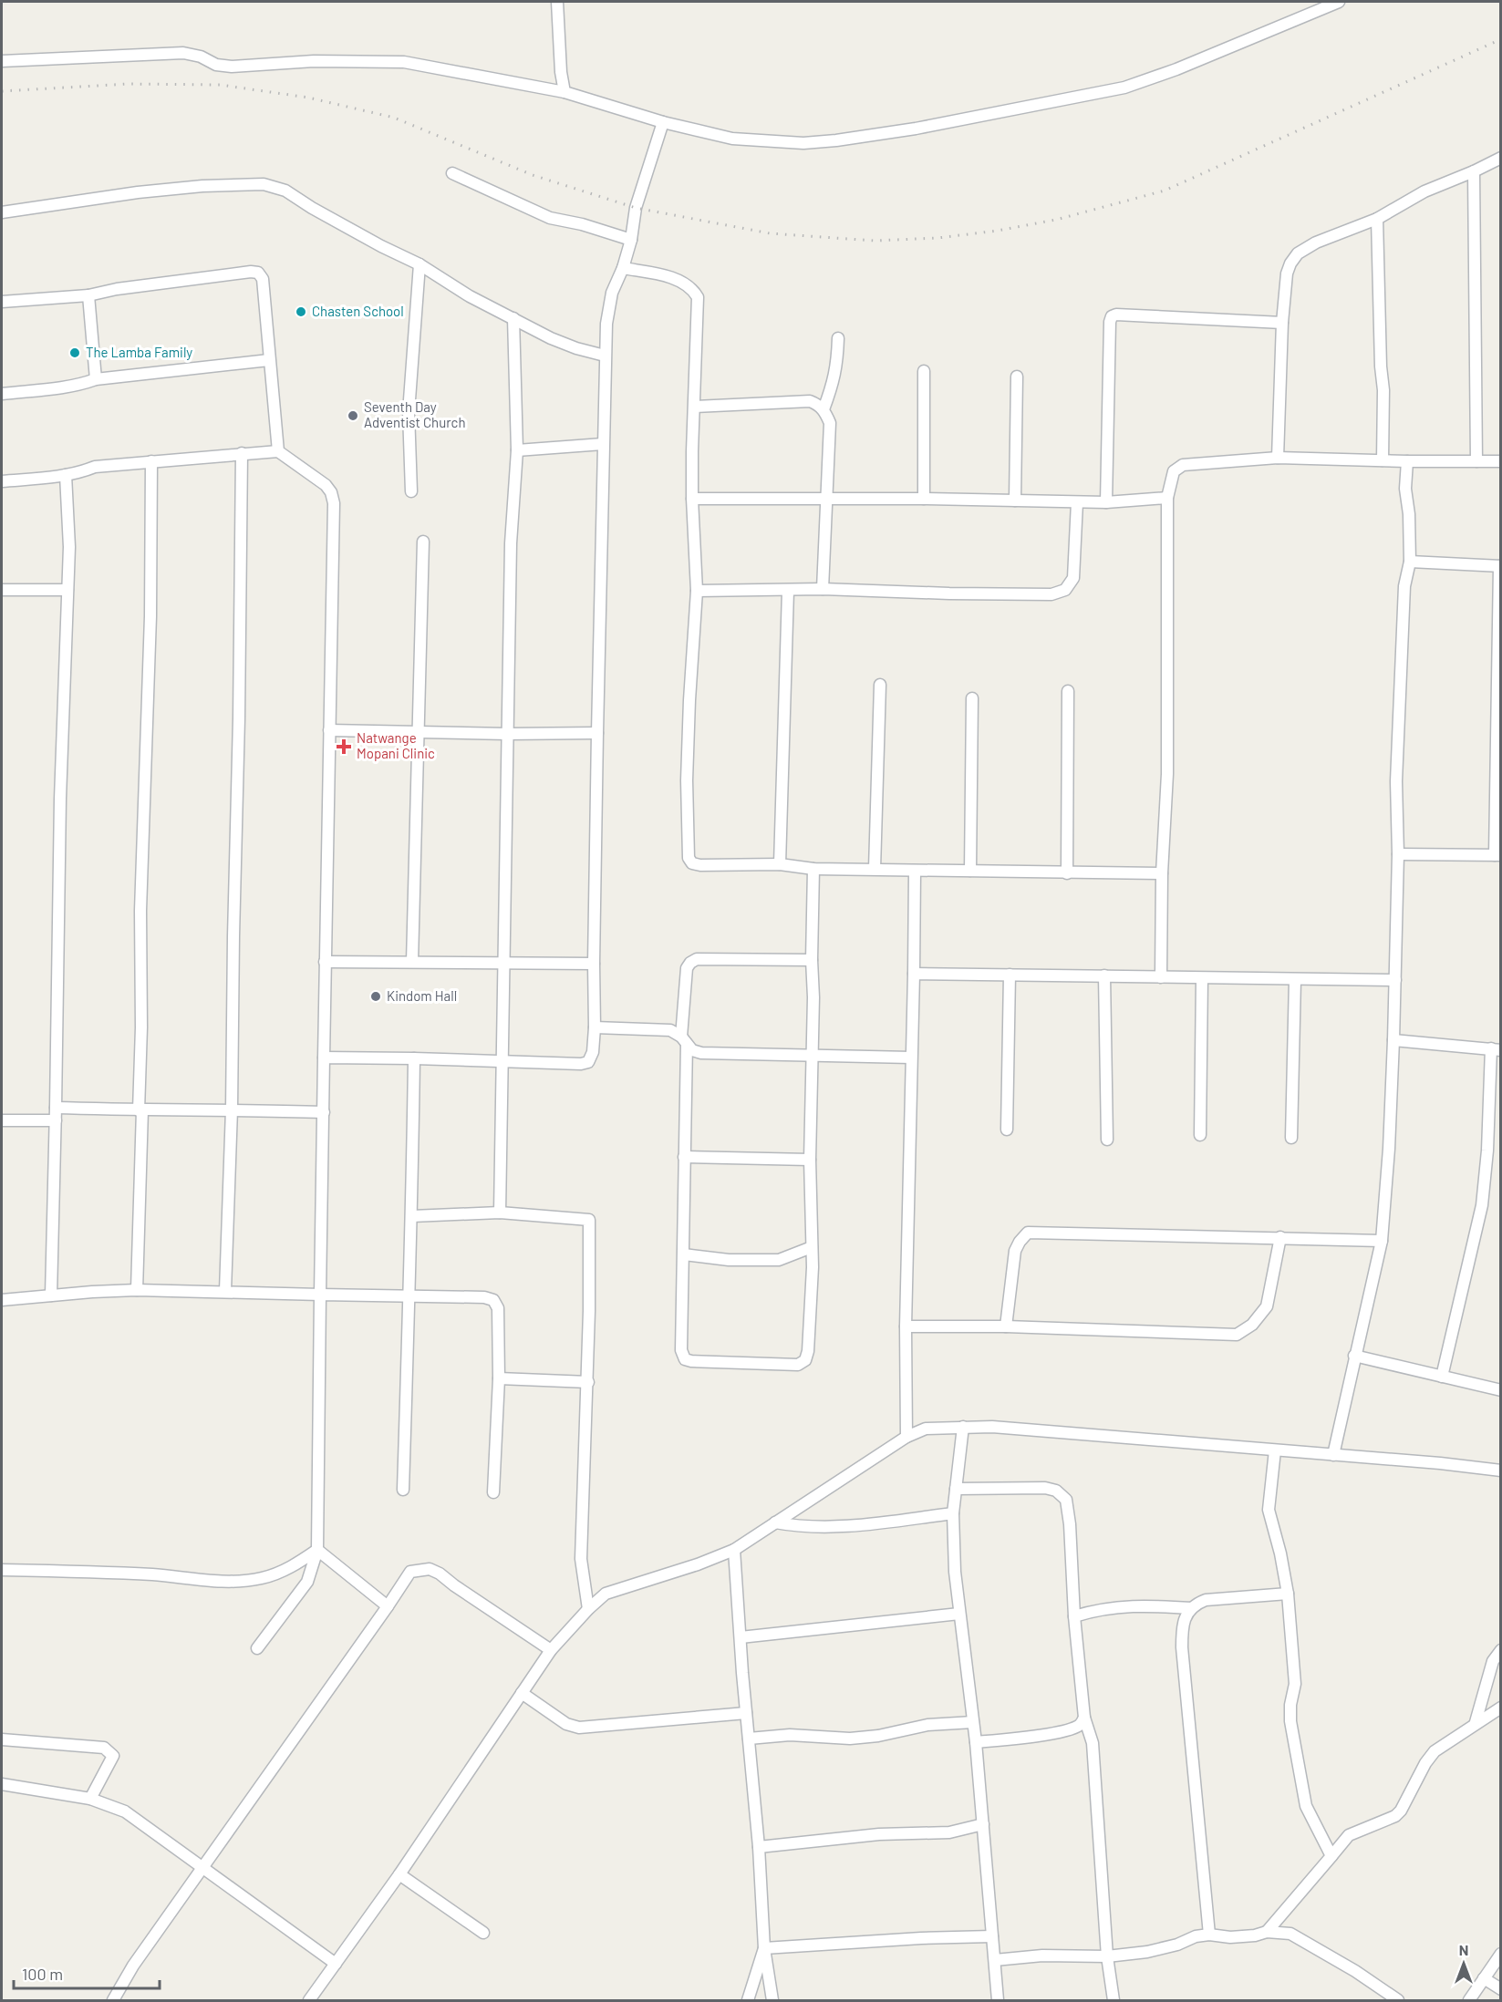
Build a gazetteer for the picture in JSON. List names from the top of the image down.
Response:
{
  "places": {
    "other": [
      "Chasten School",
      "The Lamba Family",
      "Seventh Day Adventist Church",
      "Kindom Hall"
    ],
    "health": ["Natwange Mopani Clinic"]
  },
  "scale_bar": "100 m",
  "north": "top"
}
